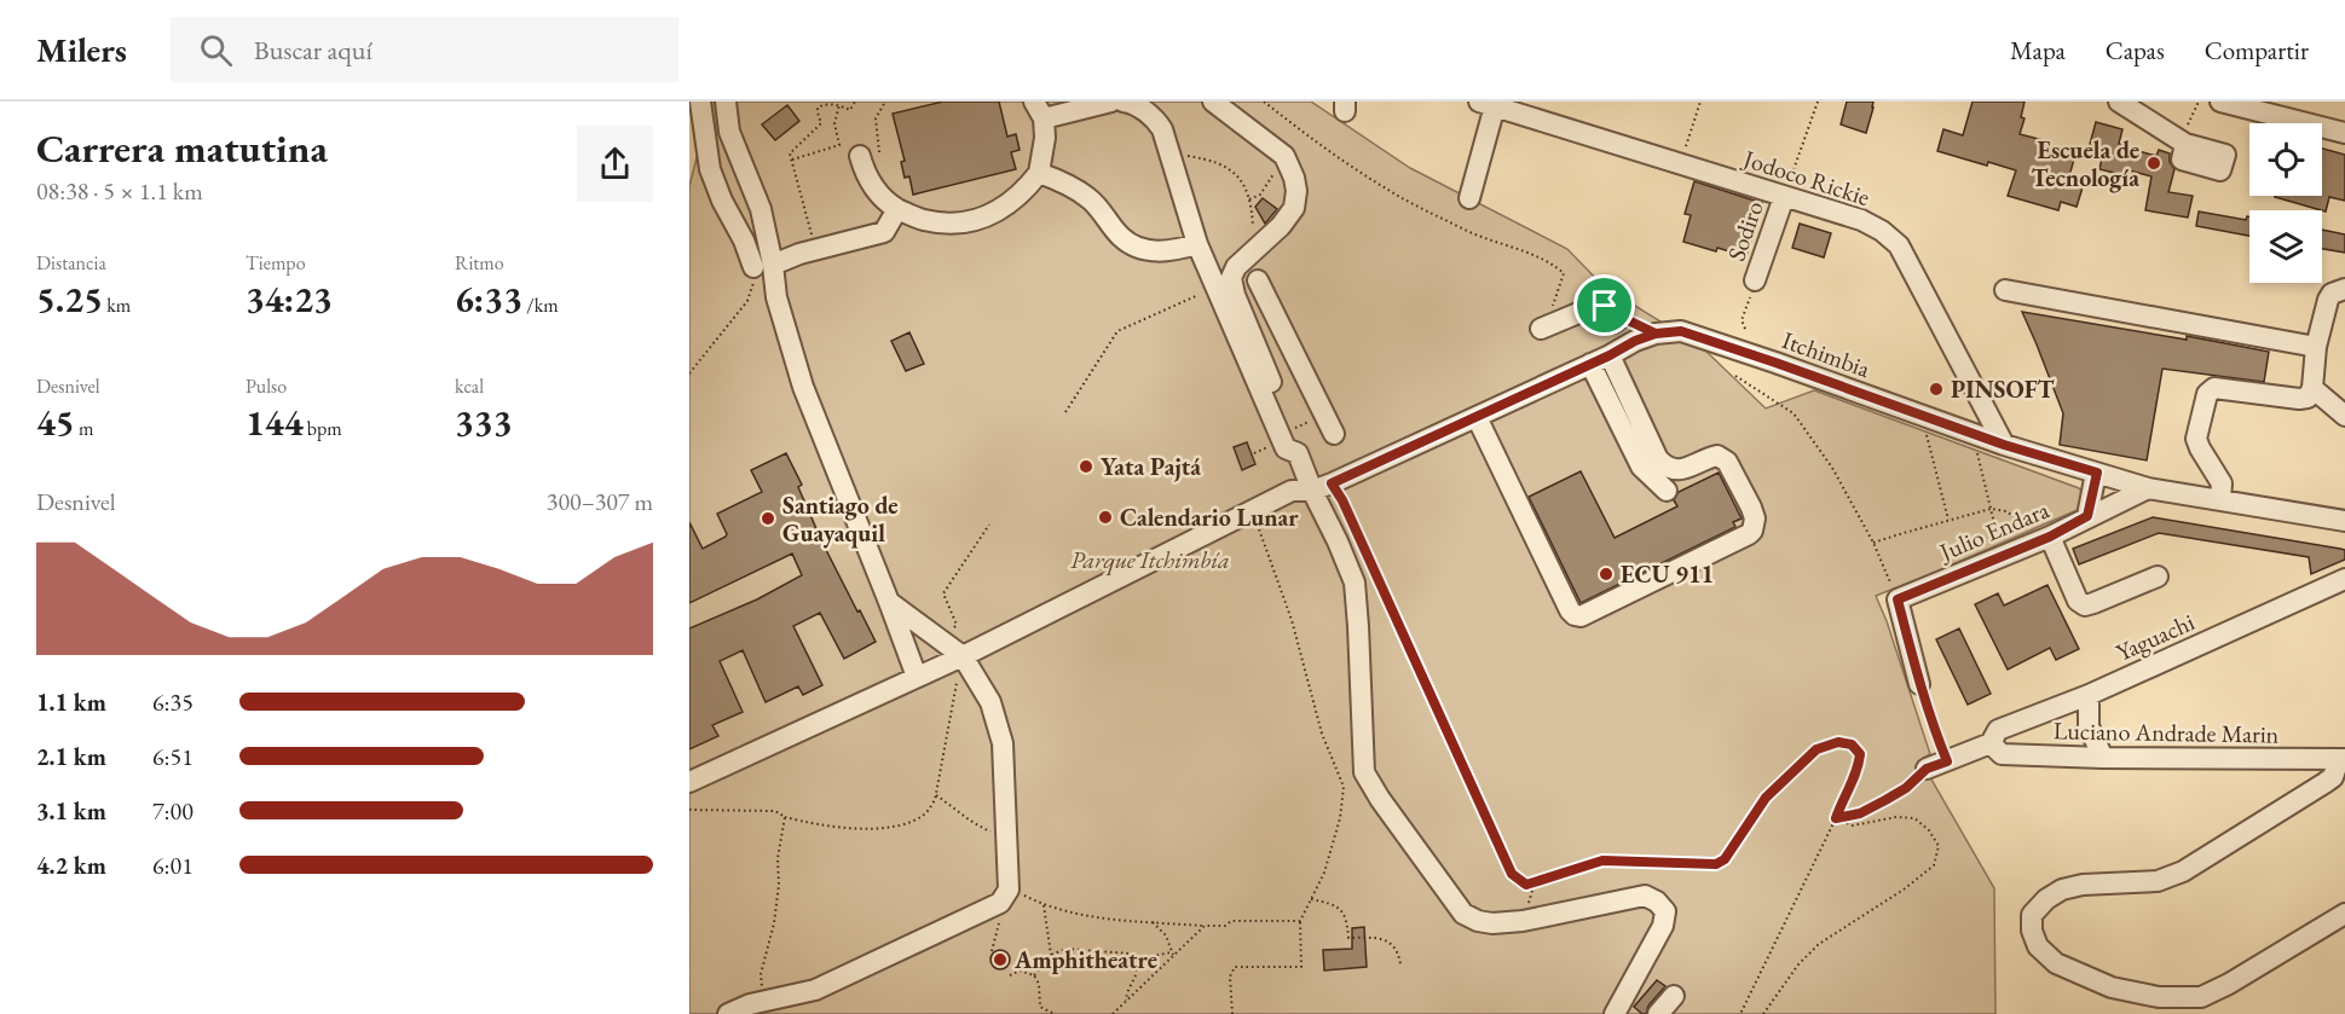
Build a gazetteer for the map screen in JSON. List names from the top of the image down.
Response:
{
  "streets": {
    "street": [
      "Jodoco Rickie",
      "Sodiro",
      "Itchimbia",
      "Julio Endara",
      "Yaguachi",
      "Luciano Andrade Marin"
    ]
  },
  "crossings": [
    ["Jodoco Rickie", "Sodiro"],
    ["Jodoco Rickie", "Itchimbia"],
    ["Itchimbia", "Julio Endara"],
    ["Yaguachi", "Luciano Andrade Marin"]
  ],
  "parks": ["Parque Itchimbía"],
  "places": [
    "Escuela de Tecnología",
    "PINSOFT",
    "Yata Pajtá",
    "Calendario Lunar",
    "Santiago de Guayaquil",
    "ECU 911",
    "Amphitheatre"
  ],
  "page": {
    "header": "Milers",
    "search": "Buscar aquí",
    "nav": ["Mapa", "Capas", "Compartir"],
    "heading": ["Carrera matutina", "08:38 · 5 × 1.1 km"],
    "stats": [
      ["Distancia", "5.25 km"],
      ["Tiempo", "34:23"],
      ["Ritmo", "6:33 /km"],
      ["Desnivel", "45 m"],
      ["Pulso", "144 bpm"],
      ["kcal", "333"]
    ],
    "chart": ["Desnivel", "300–307 m"],
    "list": [
      {
        "name": "1.1 km",
        "note": "6:35"
      },
      {
        "name": "2.1 km",
        "note": "6:51"
      },
      {
        "name": "3.1 km",
        "note": "7:00"
      },
      {
        "name": "4.2 km",
        "note": "6:01"
      }
    ]
  }
}
